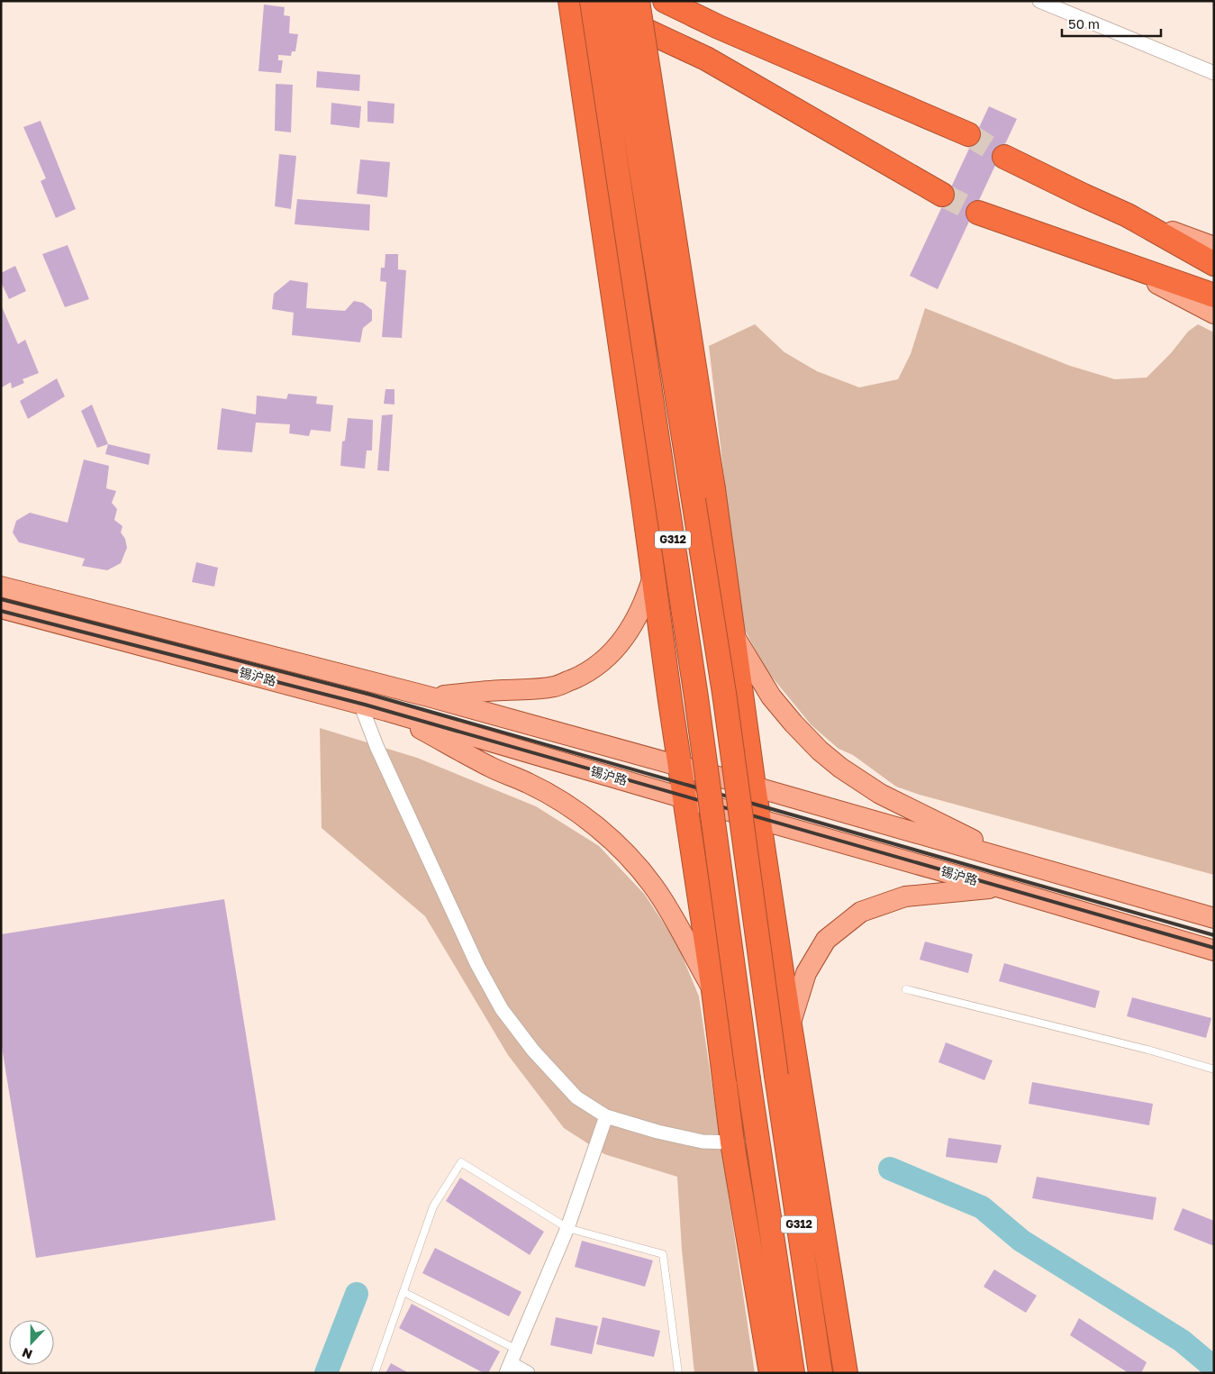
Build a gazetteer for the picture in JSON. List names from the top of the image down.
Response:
{
  "streets": {
    "highway": ["G312"],
    "main road": ["锡沪路"]
  },
  "scale_bar": "50 m",
  "north": "bottom"
}
